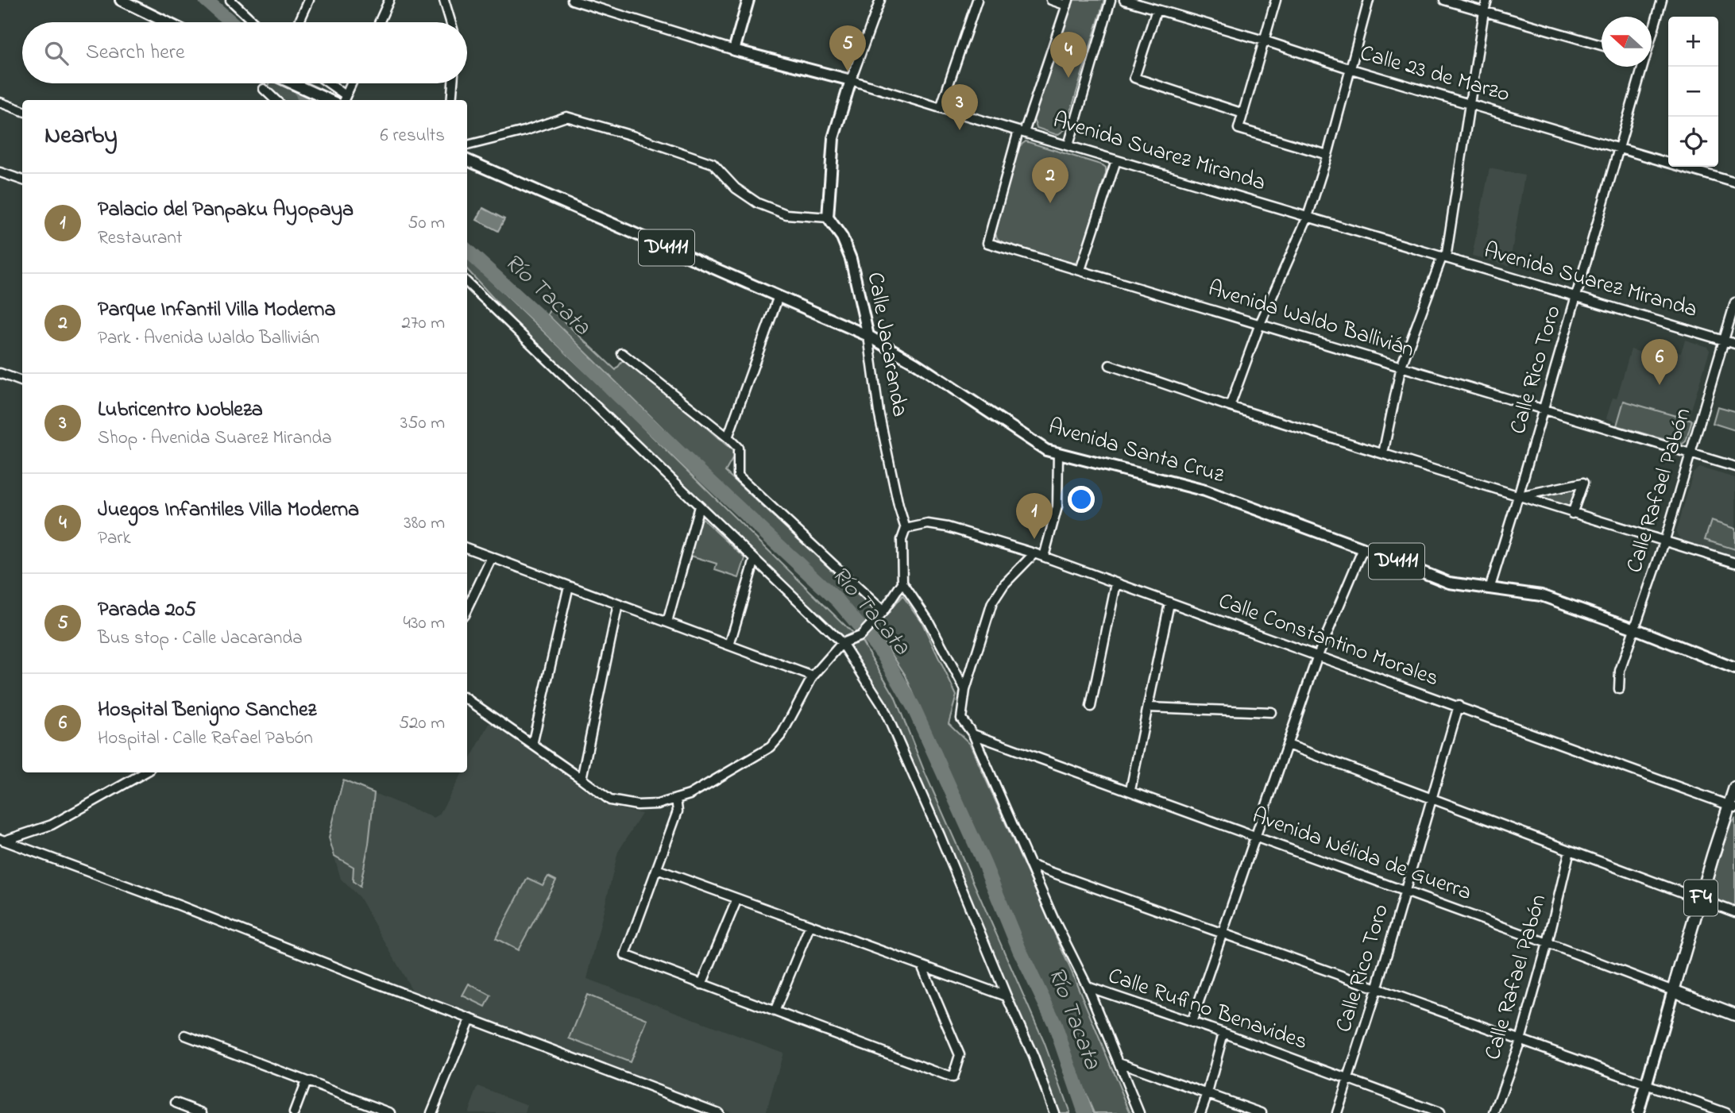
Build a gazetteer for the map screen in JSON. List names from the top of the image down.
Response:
{
  "streets": {
    "highway": ["Avenida Nélida de Guerra", "F4"],
    "main road": [
      "Avenida Suarez Miranda",
      "D4111",
      "Calle Jacaranda",
      "Avenida Santa Cruz"
    ],
    "street": [
      "Calle 23 de Marzo",
      "Avenida Waldo Ballivián",
      "Calle Rico Toro",
      "Calle Rafael Pabón",
      "Calle Constantino Morales",
      "Calle Rufino Benavides"
    ]
  },
  "crossings": [
    ["Calle 23 de Marzo", "Calle Rico Toro"],
    ["Avenida Suarez Miranda", "Avenida Waldo Ballivián"],
    ["Avenida Suarez Miranda", "Calle Rico Toro"],
    ["Avenida Suarez Miranda", "Calle Rafael Pabón"],
    ["Avenida Waldo Ballivián", "Calle Rico Toro"],
    ["Avenida Waldo Ballivián", "Calle Rafael Pabón"],
    ["Calle Jacaranda", "Avenida Santa Cruz"],
    ["Calle Jacaranda", "Calle Constantino Morales"],
    ["Calle Rico Toro", "Avenida Santa Cruz"],
    ["Calle Rico Toro", "Calle Constantino Morales"],
    ["Calle Rico Toro", "Avenida Nélida de Guerra"],
    ["Calle Rico Toro", "Calle Rufino Benavides"],
    ["Avenida Santa Cruz", "Calle Rafael Pabón"],
    ["Calle Rafael Pabón", "Avenida Nélida de Guerra"],
    ["Calle Constantino Morales", "F4"],
    ["Avenida Nélida de Guerra", "F4"]
  ],
  "water": ["Río Tacata"],
  "north": "left",
  "page": {
    "map_buttons": ["+", "−"],
    "search": "Search here",
    "pins": [
      "5",
      "4",
      "3",
      "2",
      "6",
      "1"
    ],
    "heading": ["Nearby", "6 results"],
    "list": [
      {
        "mark": "1",
        "name": "Palacio del Panpaku Ayopaya",
        "note": "Restaurant",
        "value": "50 m"
      },
      {
        "mark": "2",
        "name": "Parque Infantil Villa Moderna",
        "note": "Park · Avenida Waldo Ballivián",
        "value": "270 m"
      },
      {
        "mark": "3",
        "name": "Lubricentro Nobleza",
        "note": "Shop · Avenida Suarez Miranda",
        "value": "350 m"
      },
      {
        "mark": "4",
        "name": "Juegos Infantiles Villa Moderna",
        "note": "Park",
        "value": "380 m"
      },
      {
        "mark": "5",
        "name": "Parada 205",
        "note": "Bus stop · Calle Jacaranda",
        "value": "430 m"
      },
      {
        "mark": "6",
        "name": "Hospital Benigno Sanchez",
        "note": "Hospital · Calle Rafael Pabón",
        "value": "520 m"
      }
    ]
  }
}
